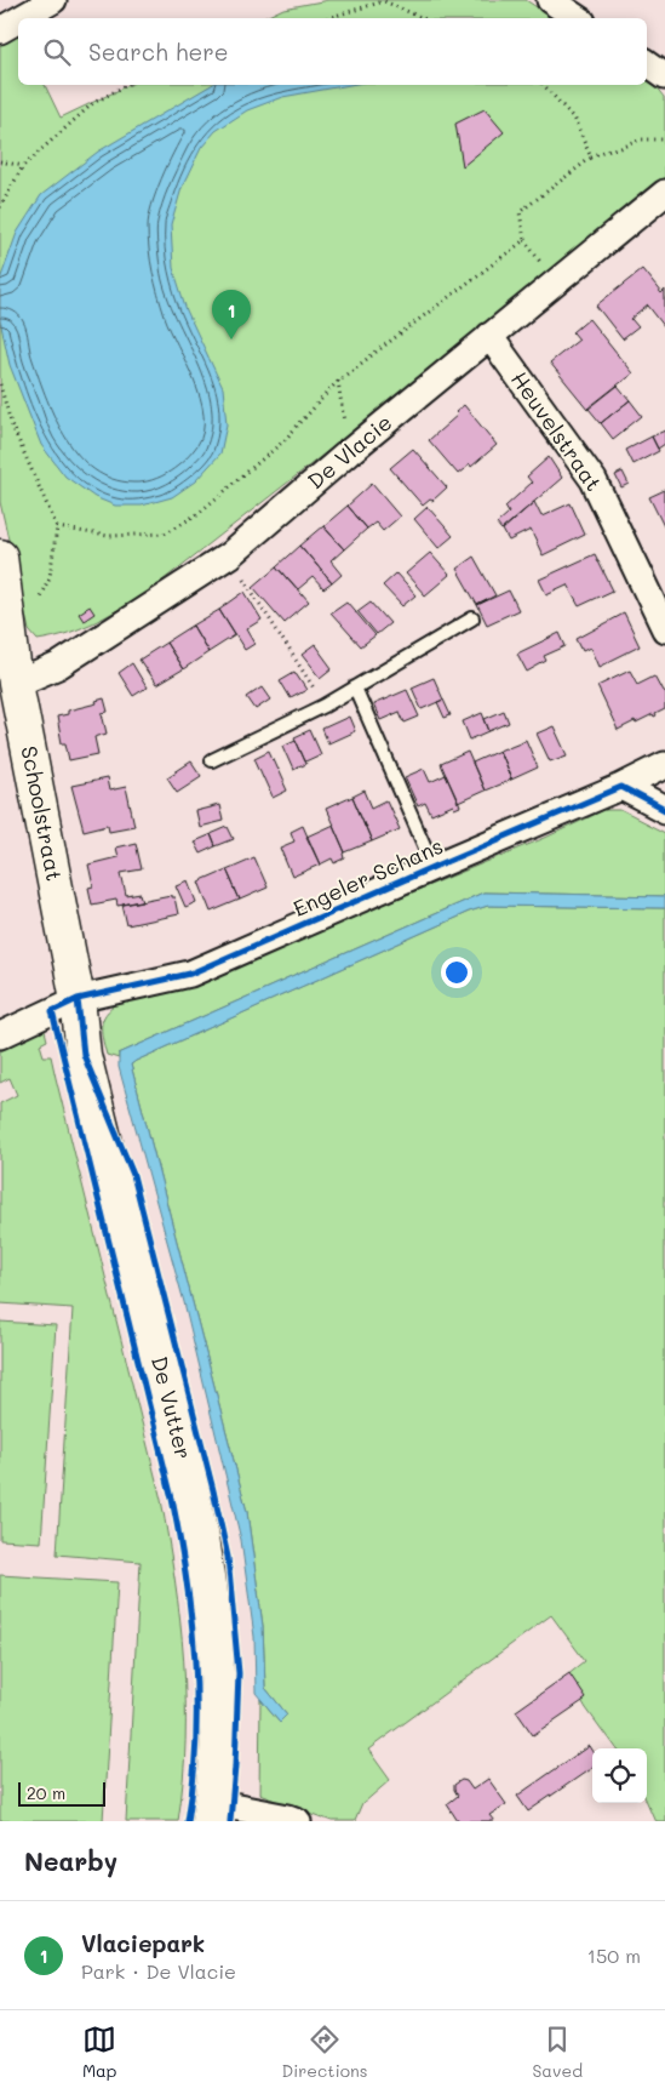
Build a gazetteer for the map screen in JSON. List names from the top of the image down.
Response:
{
  "streets": {
    "street": [
      "Heuvelstraat",
      "De Vlacie",
      "Schoolstraat",
      "Engeler Schans",
      "De Vutter"
    ]
  },
  "crossings": [
    ["Heuvelstraat", "De Vlacie"],
    ["De Vlacie", "Schoolstraat"],
    ["Schoolstraat", "Engeler Schans"],
    ["Schoolstraat", "De Vutter"],
    ["Engeler Schans", "De Vutter"]
  ],
  "scale_bar": "20 m",
  "page": {
    "search": "Search here",
    "pins": "1",
    "scale": "20 m",
    "heading": "Nearby",
    "list": [
      {
        "mark": "1",
        "name": "Vlaciepark",
        "note": "Park · De Vlacie",
        "value": "150 m"
      }
    ],
    "nav": ["Map", "Directions", "Saved"]
  }
}
